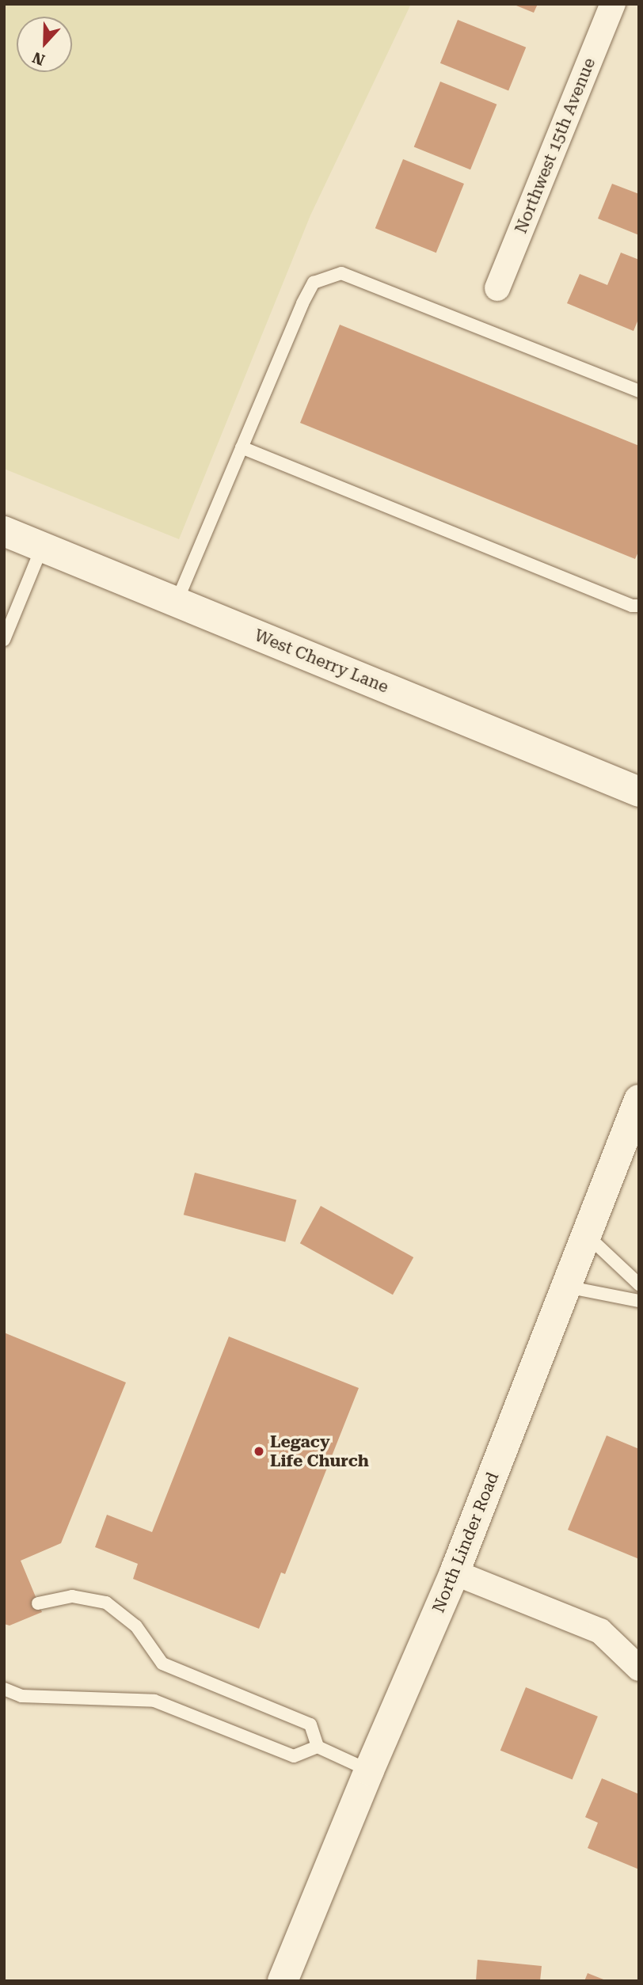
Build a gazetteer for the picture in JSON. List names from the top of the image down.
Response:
{
  "streets": {
    "main road": ["West Cherry Lane", "North Linder Road"],
    "street": ["Northwest 15th Avenue"]
  },
  "places": ["Legacy Life Church"],
  "north": "bottom"
}
